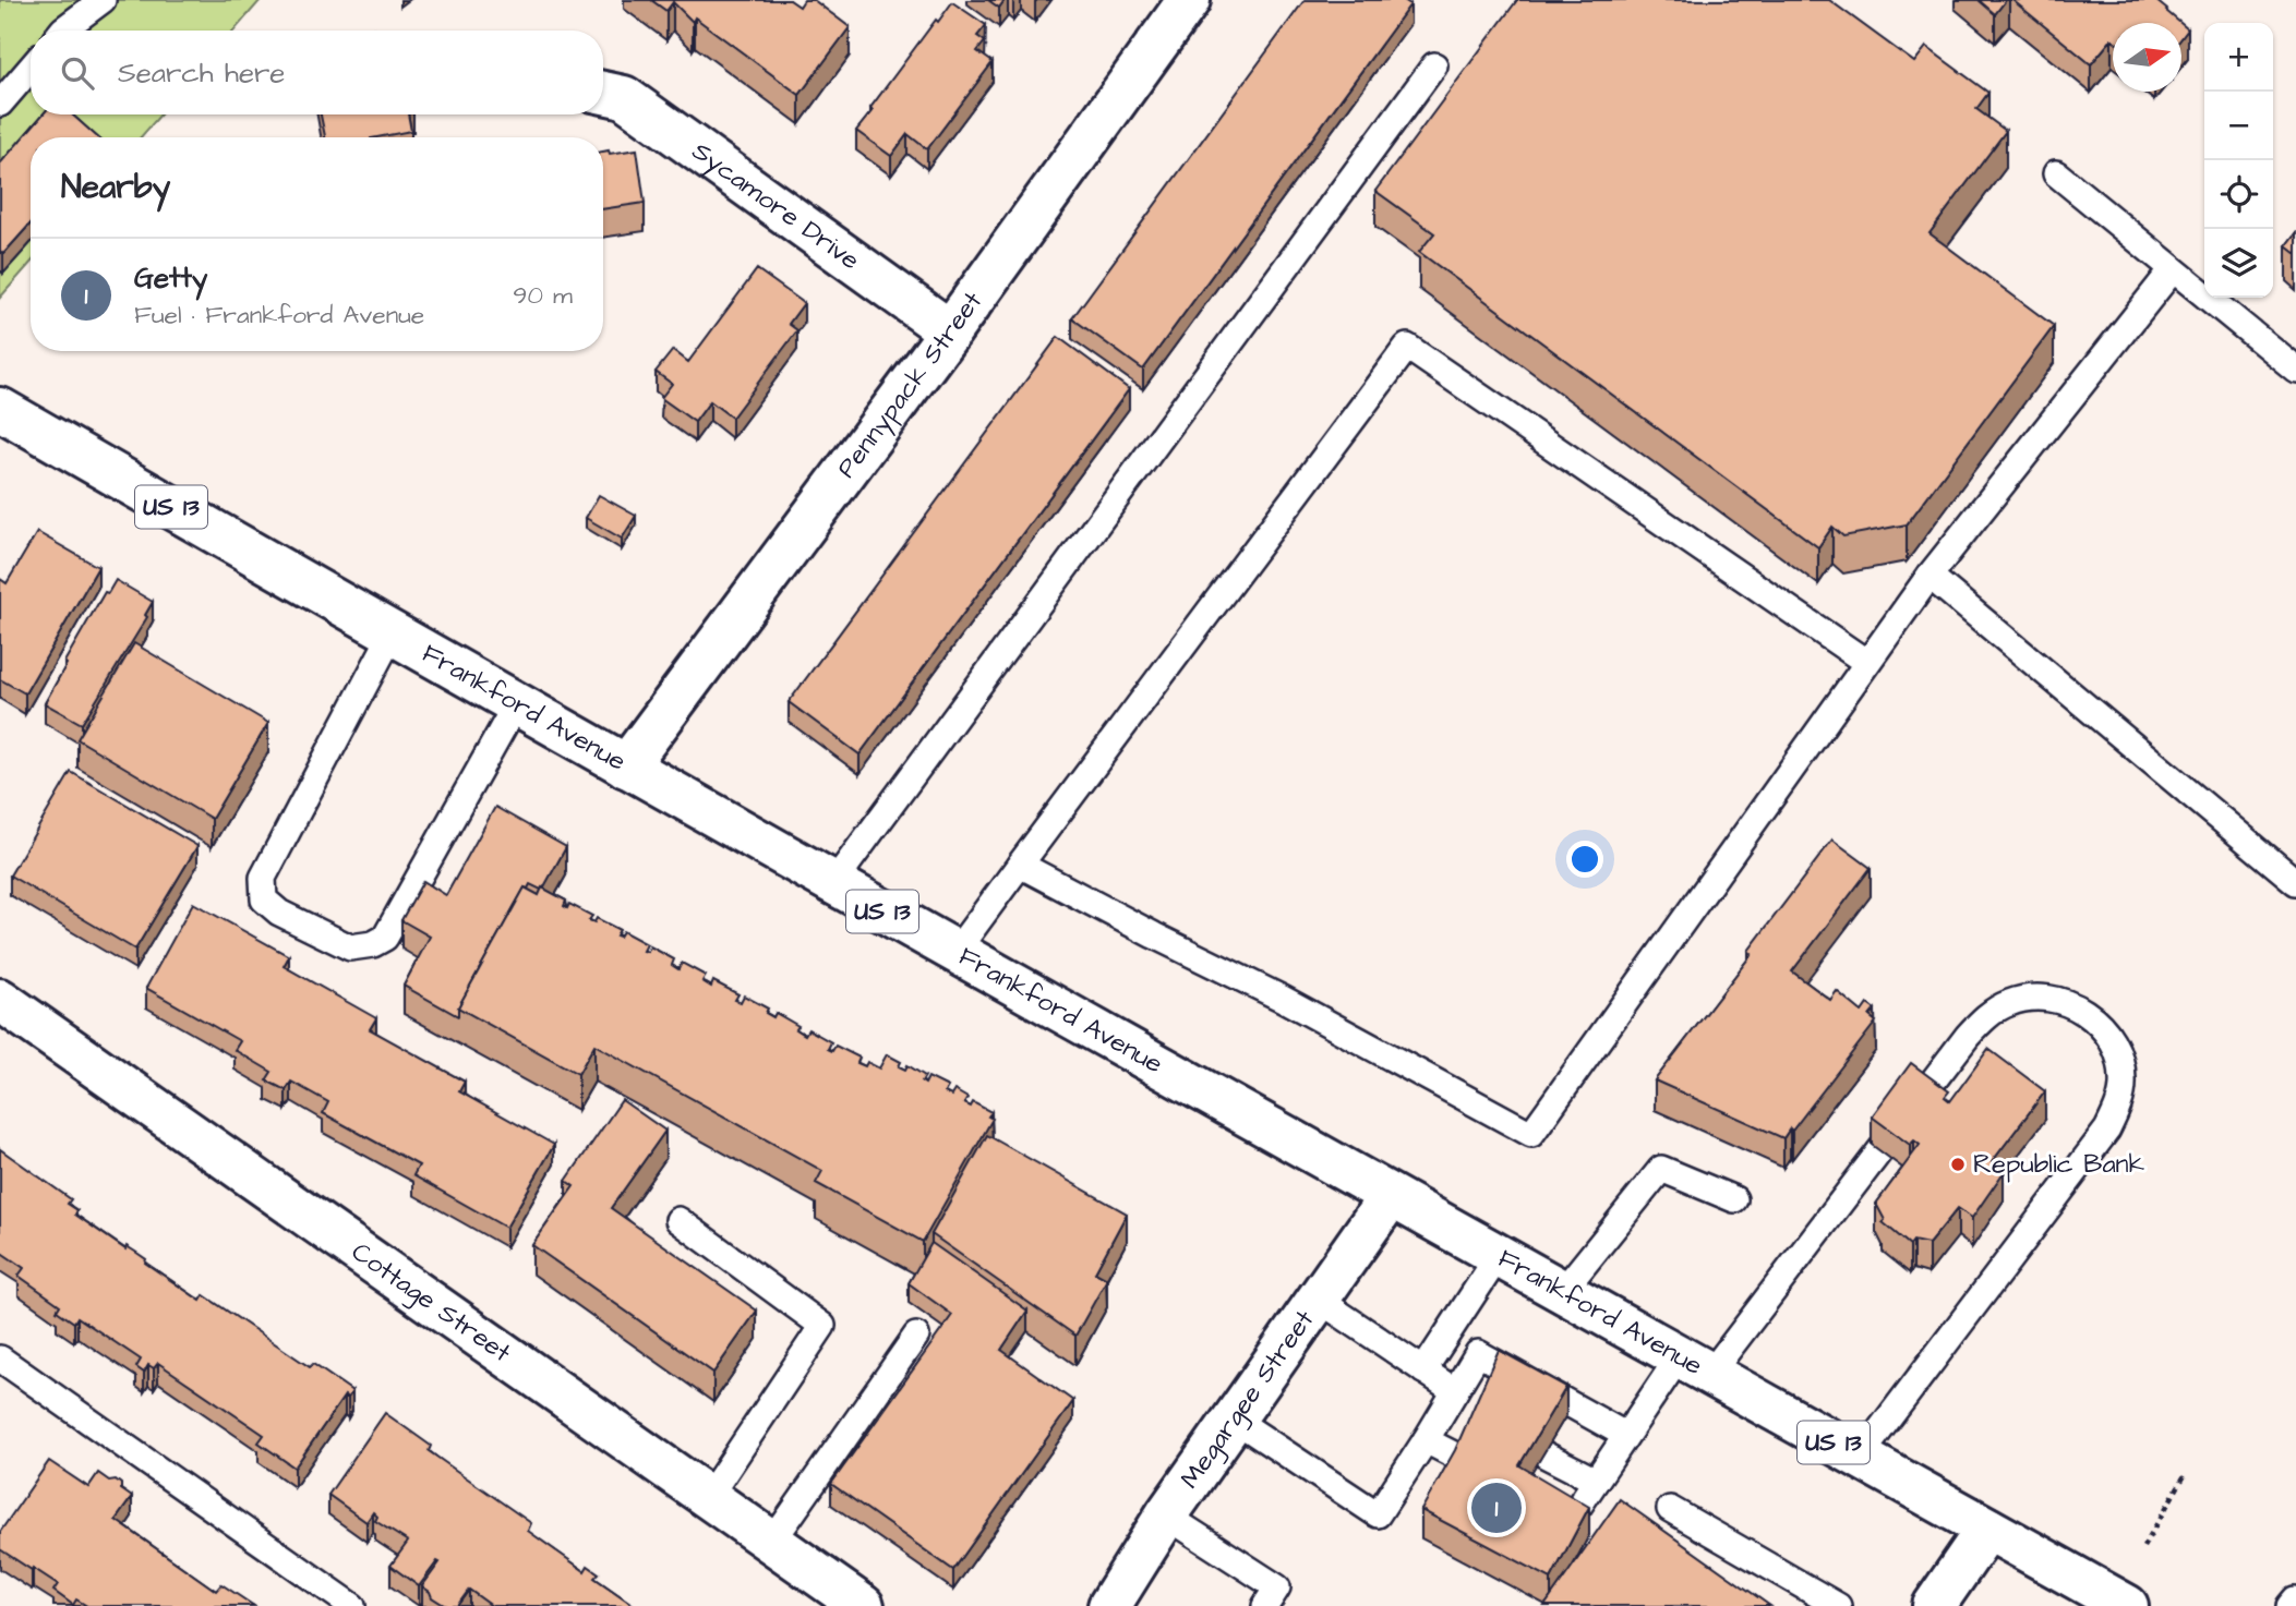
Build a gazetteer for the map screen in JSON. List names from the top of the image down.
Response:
{
  "streets": {
    "street": [
      "Sycamore Drive",
      "Pennypack Street",
      "US 13",
      "Frankford Avenue",
      "Cottage Street",
      "Megargee Street"
    ]
  },
  "crossings": [
    ["Sycamore Drive", "Pennypack Street"],
    ["Pennypack Street", "Frankford Avenue"],
    ["Frankford Avenue", "Megargee Street"]
  ],
  "places": ["Republic Bank"],
  "north": "right",
  "page": {
    "map_buttons": ["+", "−"],
    "search": "Search here",
    "heading": "Nearby",
    "list": [
      {
        "mark": "1",
        "name": "Getty",
        "note": "Fuel · Frankford Avenue",
        "value": "90 m"
      }
    ],
    "pins": "1"
  }
}
